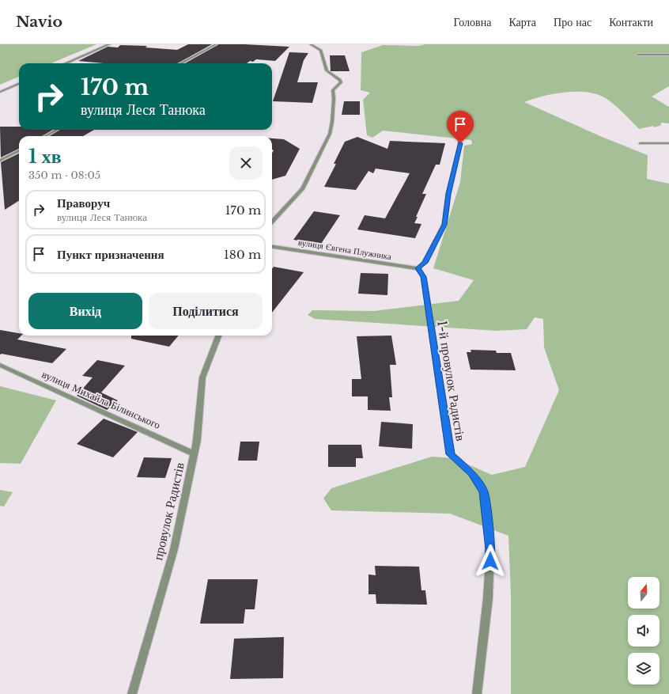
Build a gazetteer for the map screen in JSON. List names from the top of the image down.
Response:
{
  "streets": {
    "street": [
      "вулиця Євгена Плужника",
      "1-й провулок Радистів",
      "вулиця Михайла Білинського",
      "провулок Радистів"
    ]
  },
  "crossings": [
    ["вулиця Євгена Плужника", "1-й провулок Радистів"],
    ["вулиця Михайла Білинського", "провулок Радистів"]
  ],
  "north": "top",
  "page": {
    "header": "Navio",
    "nav": [
      "Головна",
      "Карта",
      "Про нас",
      "Контакти"
    ],
    "turn": ["170 m", "вулиця Леся Танюка"],
    "heading": ["1 хв", "350 m · 08:05"],
    "list": [
      {
        "name": "Праворуч",
        "note": "вулиця Леся Танюка",
        "value": "170 m"
      },
      {
        "name": "Пункт призначення",
        "value": "180 m"
      }
    ],
    "buttons": ["Вихід", "Поділитися"]
  }
}
